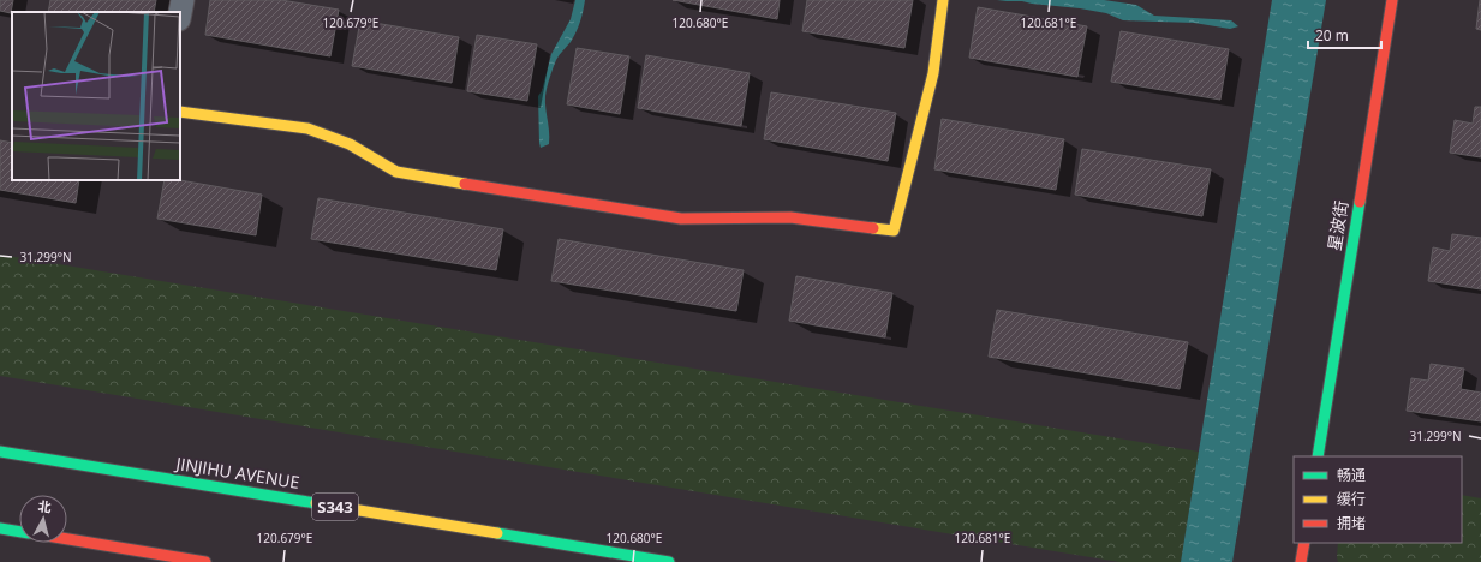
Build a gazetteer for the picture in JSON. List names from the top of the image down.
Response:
{
  "streets": {
    "street": ["星波街", "JINJIHU AVENUE", "S343"]
  },
  "legend": ["畅通", "缓行", "拥堵"],
  "scale_bar": "20 m",
  "north": "top",
  "coordinates": [
    "120.679°E",
    "120.680°E",
    "120.681°E",
    "31.299°N"
  ]
}
